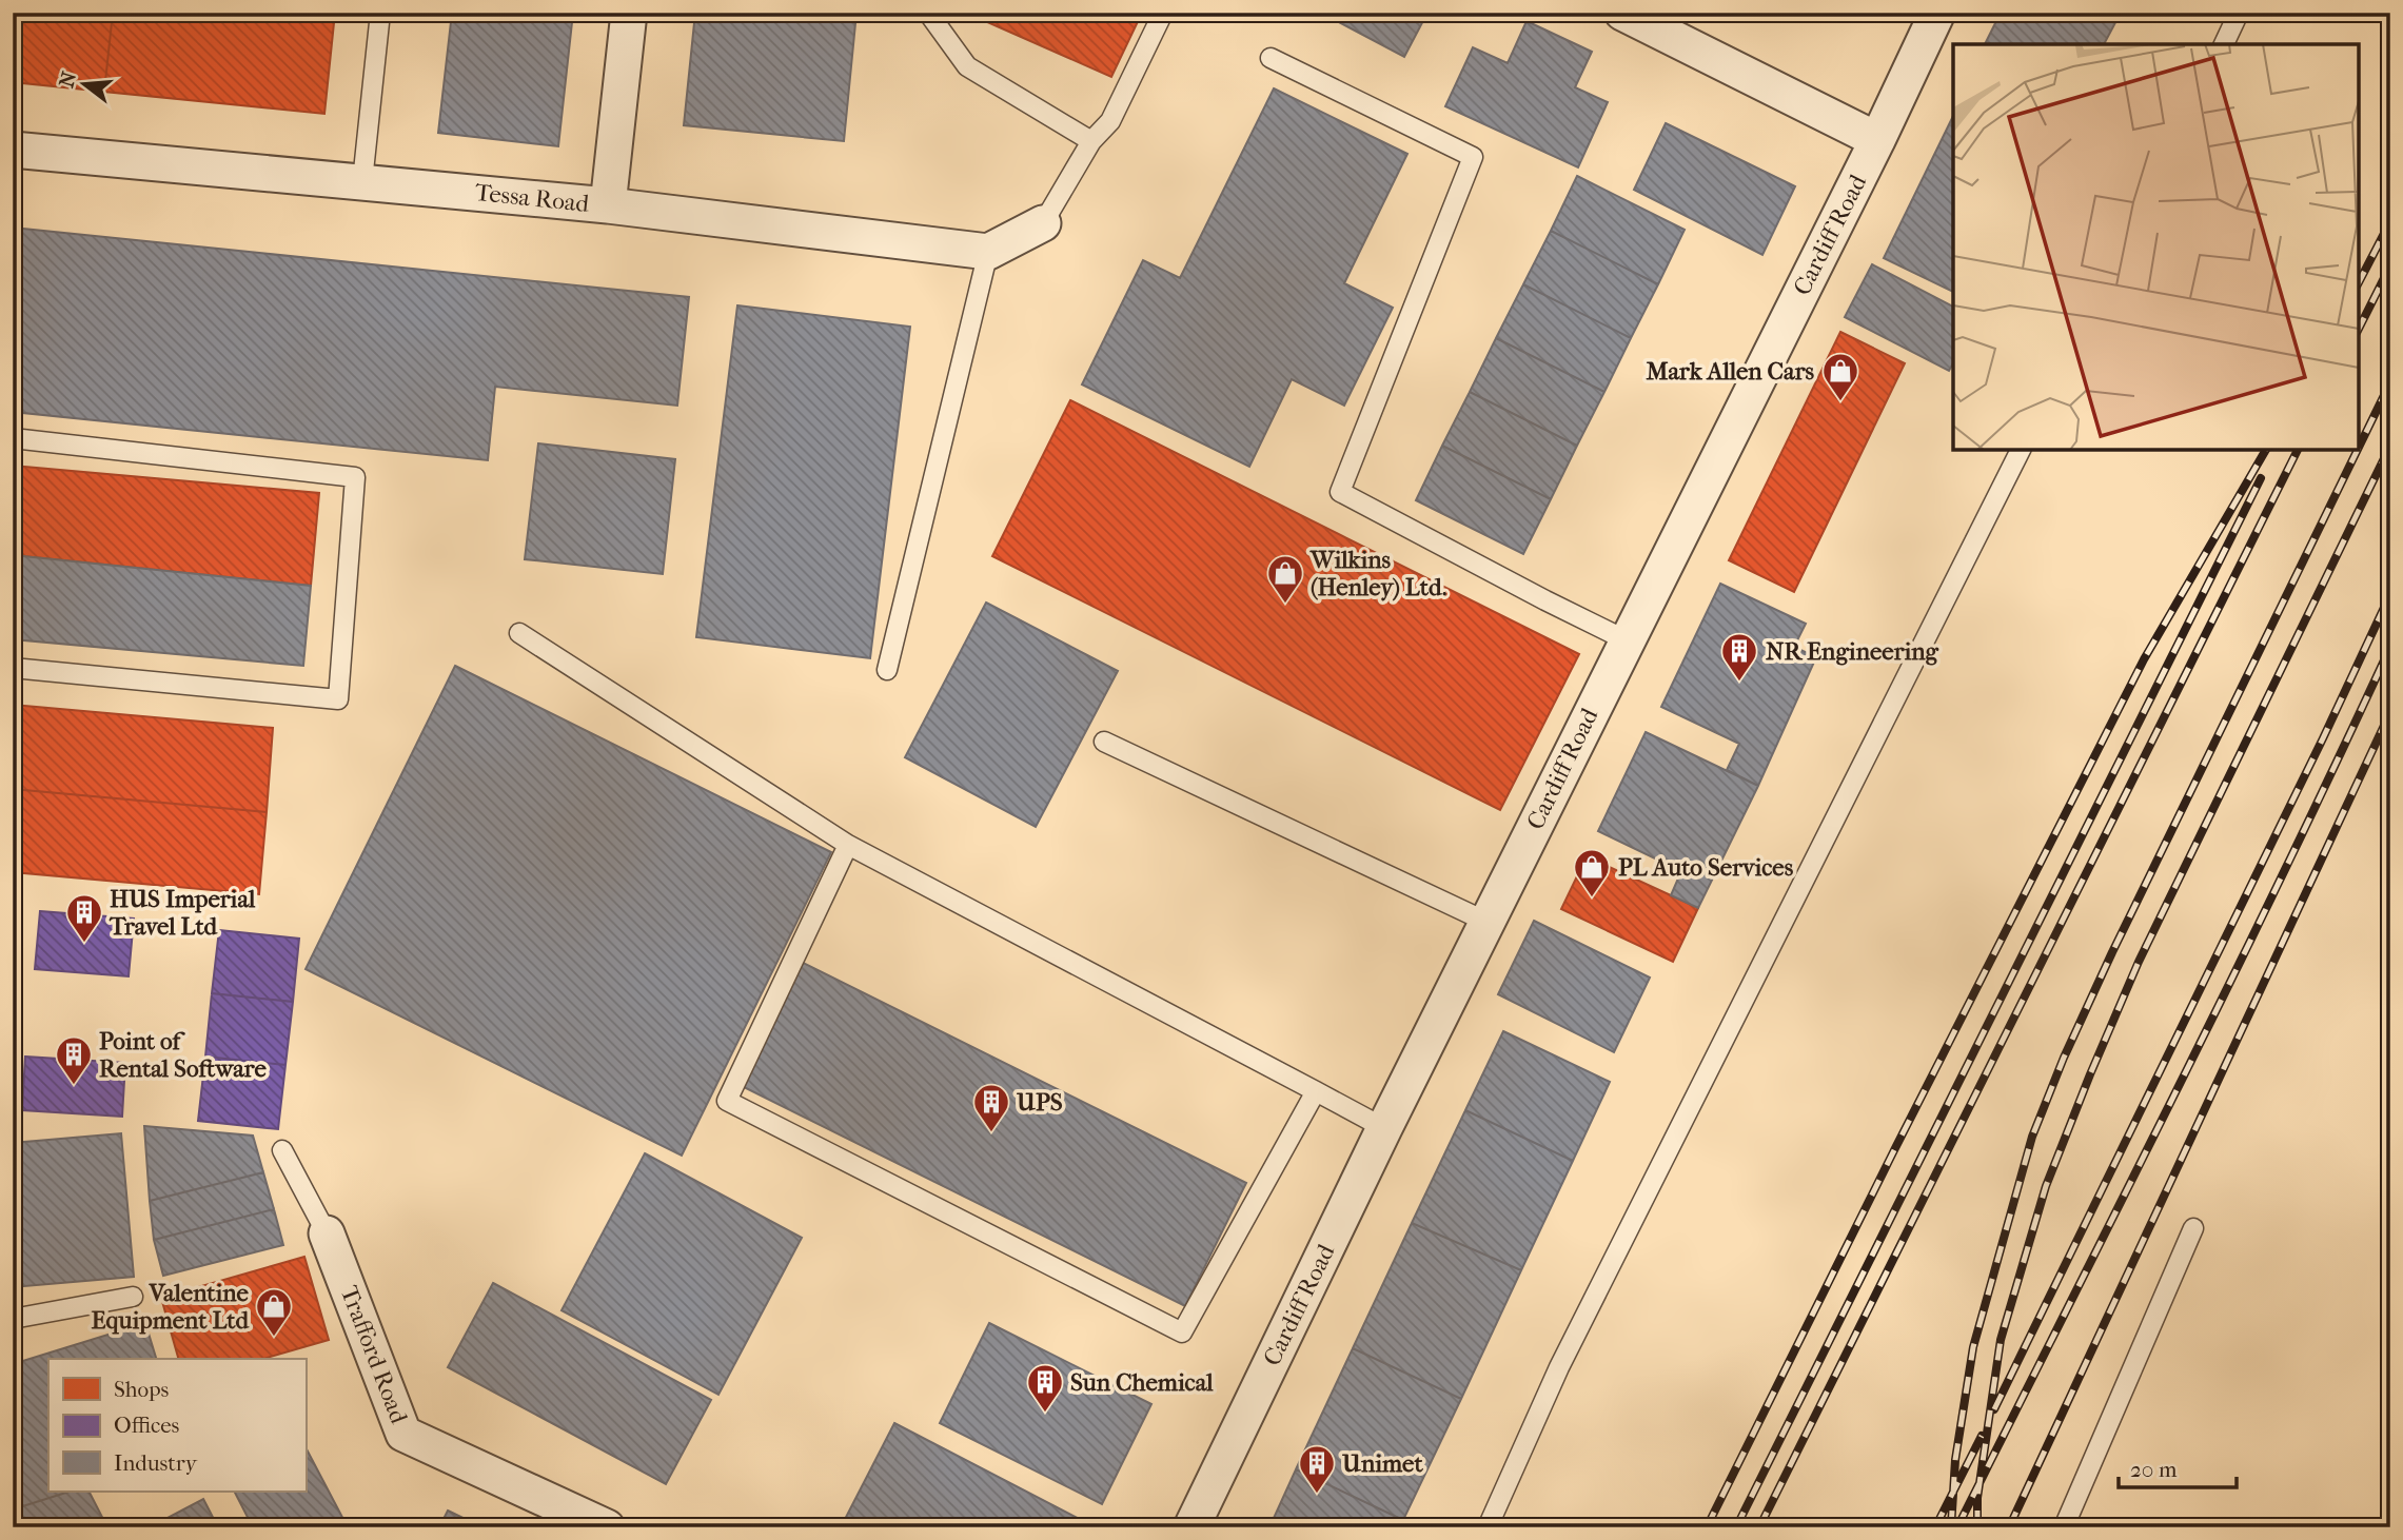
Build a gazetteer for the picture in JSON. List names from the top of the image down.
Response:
{
  "streets": {
    "street": ["Tessa Road", "Cardiff Road", "Trafford Road"]
  },
  "places": {
    "shop": [
      "Mark Allen Cars",
      "Wilkins (Henley) Ltd.",
      "PL Auto Services",
      "Valentine Equipment Ltd"
    ],
    "building": [
      "NR Engineering",
      "HUS Imperial Travel Ltd",
      "Point of Rental Software",
      "UPS",
      "Sun Chemical",
      "Unimet"
    ]
  },
  "legend": ["Shops", "Offices", "Industry"],
  "scale_bar": "20 m",
  "north": "left"
}
